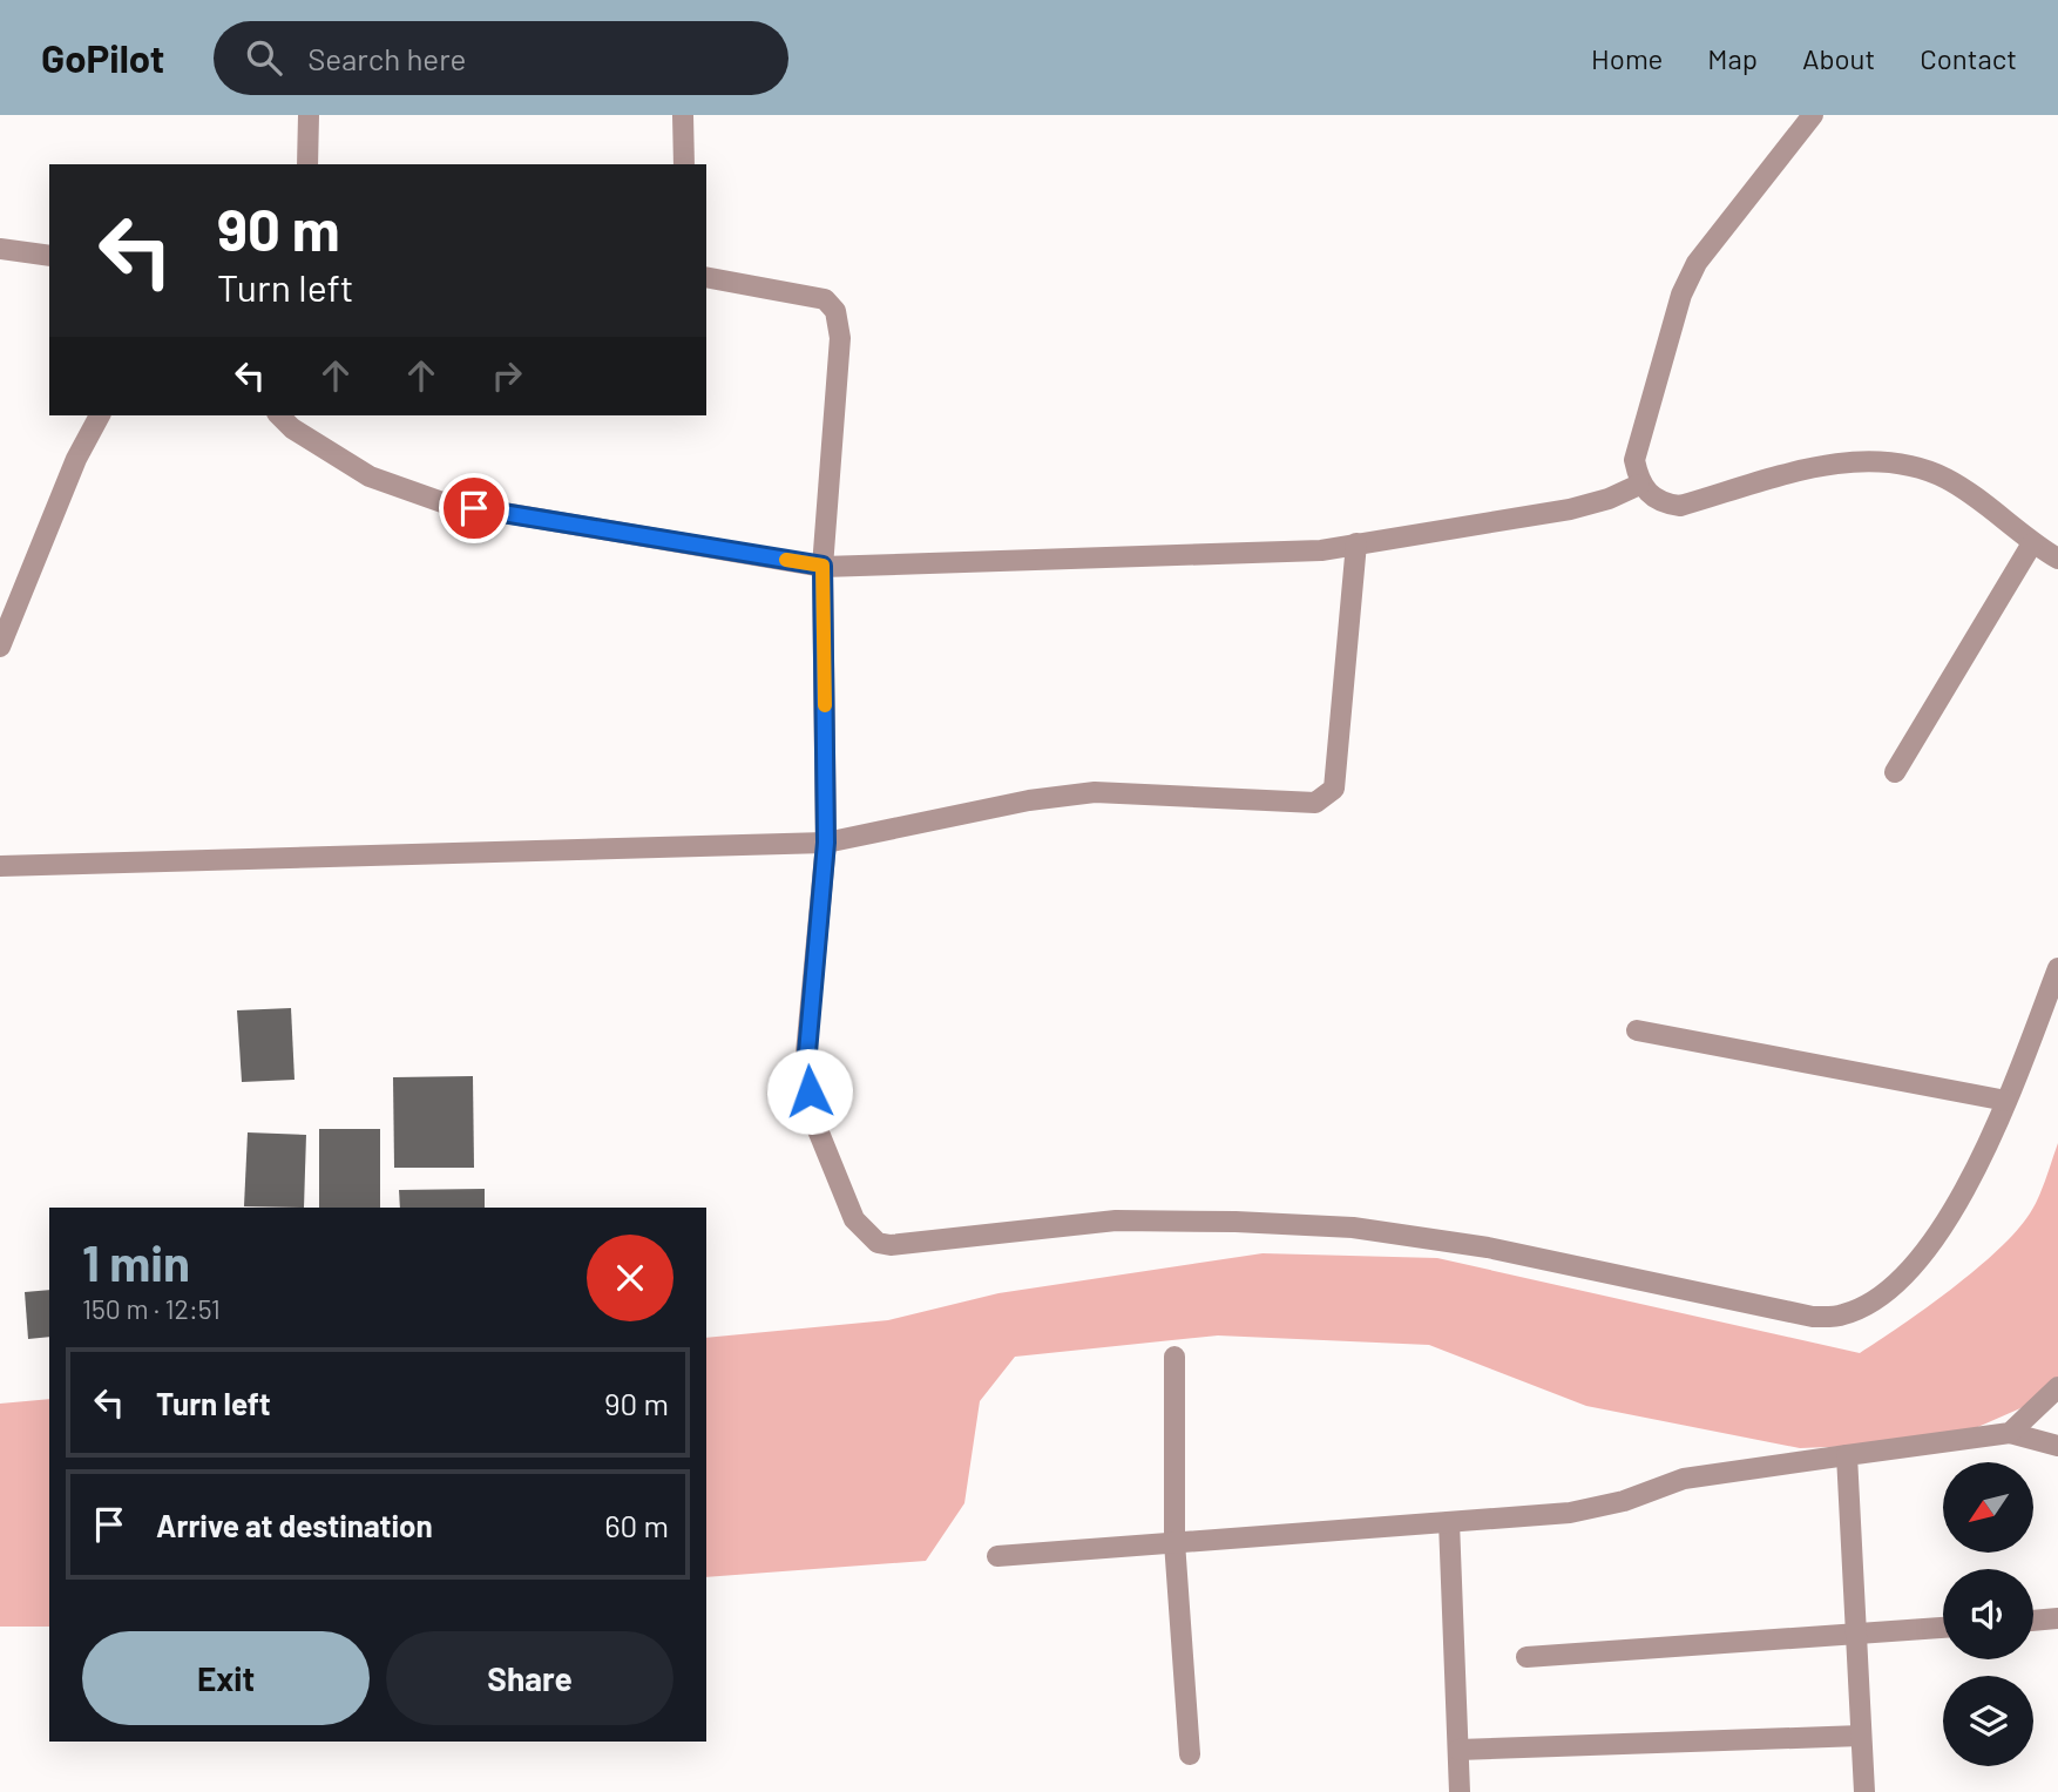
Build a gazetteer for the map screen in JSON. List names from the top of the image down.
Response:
{
  "north": "bottom left",
  "page": {
    "header": "GoPilot",
    "search": "Search here",
    "nav": [
      "Home",
      "Map",
      "About",
      "Contact"
    ],
    "turn": ["90 m", "Turn left"],
    "heading": ["1 min", "150 m · 12:51"],
    "list": [
      {
        "name": "Turn left",
        "value": "90 m"
      },
      {
        "name": "Arrive at destination",
        "value": "60 m"
      }
    ],
    "buttons": ["Exit", "Share"]
  }
}
